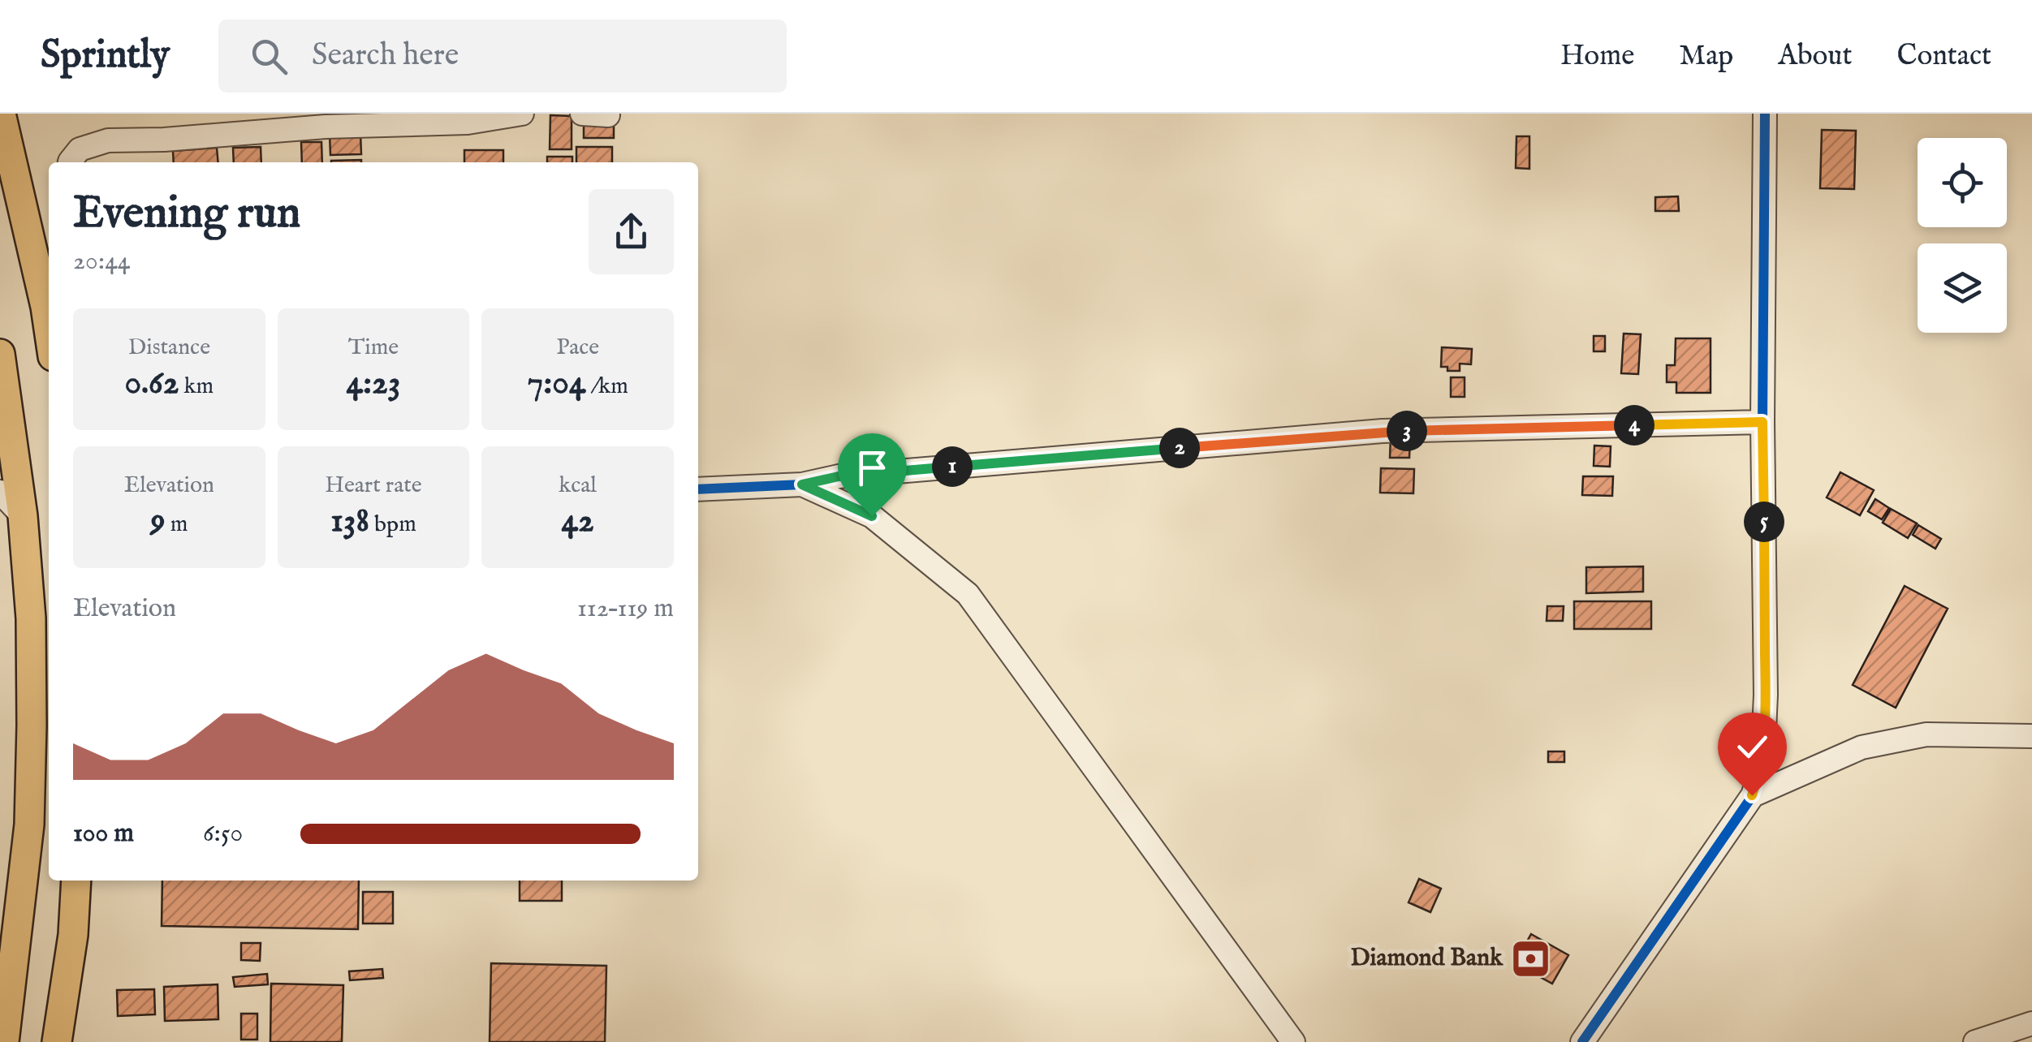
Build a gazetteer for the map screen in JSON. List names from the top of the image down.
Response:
{
  "places": {
    "bank": ["Diamond Bank"]
  },
  "page": {
    "header": "Sprintly",
    "search": "Search here",
    "nav": [
      "Home",
      "Map",
      "About",
      "Contact"
    ],
    "heading": ["Evening run", "20:44"],
    "stats": [
      ["Distance", "0.62 km"],
      ["Time", "4:23"],
      ["Pace", "7:04 /km"],
      ["Elevation", "9 m"],
      ["Heart rate", "138 bpm"],
      ["kcal", "42"]
    ],
    "pins": [
      "4",
      "3",
      "2",
      "1",
      "5"
    ],
    "chart": ["Elevation", "112–119 m"],
    "list": [
      {
        "name": "100 m",
        "note": "6:50"
      }
    ]
  }
}
